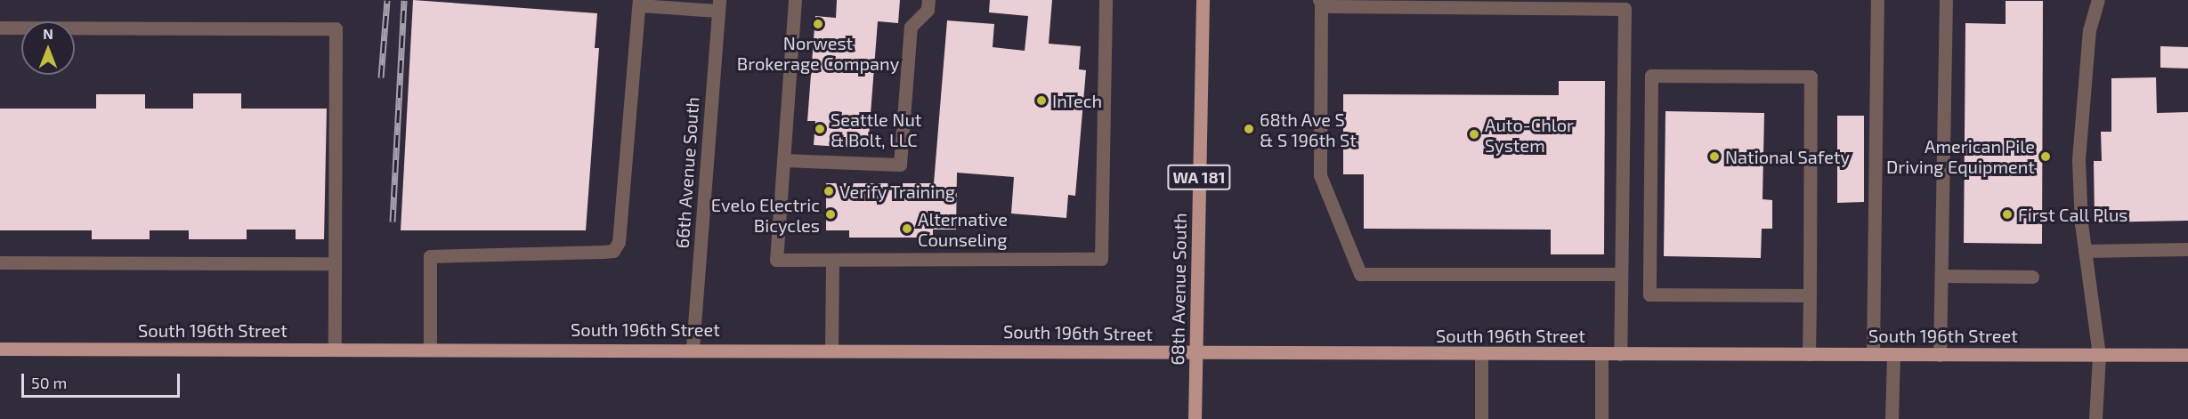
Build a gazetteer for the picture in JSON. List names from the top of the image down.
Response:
{
  "streets": {
    "main road": ["WA 181", "68th Avenue South", "South 196th Street"],
    "street": ["66th Avenue South"]
  },
  "crossings": [
    ["66th Avenue South", "South 196th Street"],
    ["68th Avenue South", "South 196th Street"]
  ],
  "places": [
    "Norwest Brokerage Company",
    "InTech",
    "Seattle Nut & Bolt, LLC",
    "68th Ave S & S 196th St",
    "Auto-Chlor System",
    "National Safety",
    "American Pile Driving Equipment",
    "Verify Training",
    "Evelo Electric Bicycles",
    "First Call Plus",
    "Alternative Counseling"
  ],
  "scale_bar": "50 m",
  "north": "top"
}
